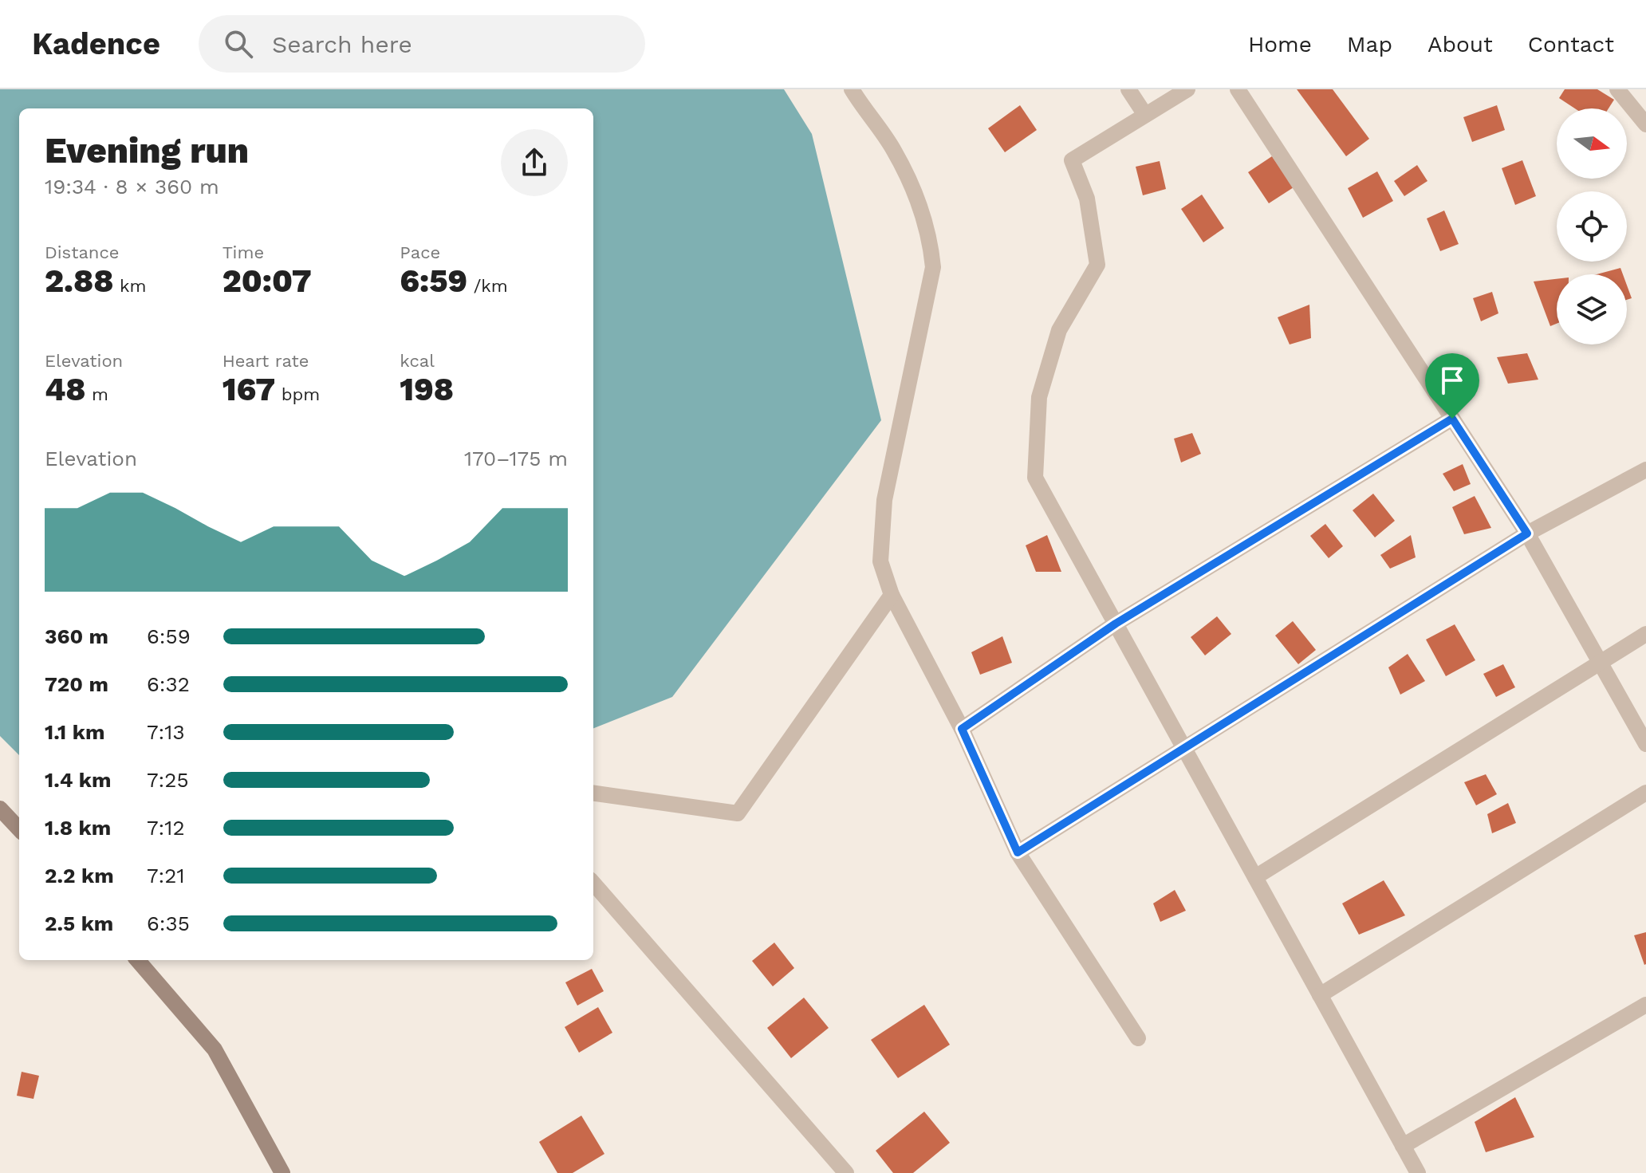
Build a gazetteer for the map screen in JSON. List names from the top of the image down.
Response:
{
  "north": "right",
  "page": {
    "header": "Kadence",
    "search": "Search here",
    "nav": [
      "Home",
      "Map",
      "About",
      "Contact"
    ],
    "heading": ["Evening run", "19:34 · 8 × 360 m"],
    "stats": [
      ["Distance", "2.88 km"],
      ["Time", "20:07"],
      ["Pace", "6:59 /km"],
      ["Elevation", "48 m"],
      ["Heart rate", "167 bpm"],
      ["kcal", "198"]
    ],
    "chart": ["Elevation", "170–175 m"],
    "list": [
      {
        "name": "360 m",
        "note": "6:59"
      },
      {
        "name": "720 m",
        "note": "6:32"
      },
      {
        "name": "1.1 km",
        "note": "7:13"
      },
      {
        "name": "1.4 km",
        "note": "7:25"
      },
      {
        "name": "1.8 km",
        "note": "7:12"
      },
      {
        "name": "2.2 km",
        "note": "7:21"
      },
      {
        "name": "2.5 km",
        "note": "6:35"
      }
    ]
  }
}
